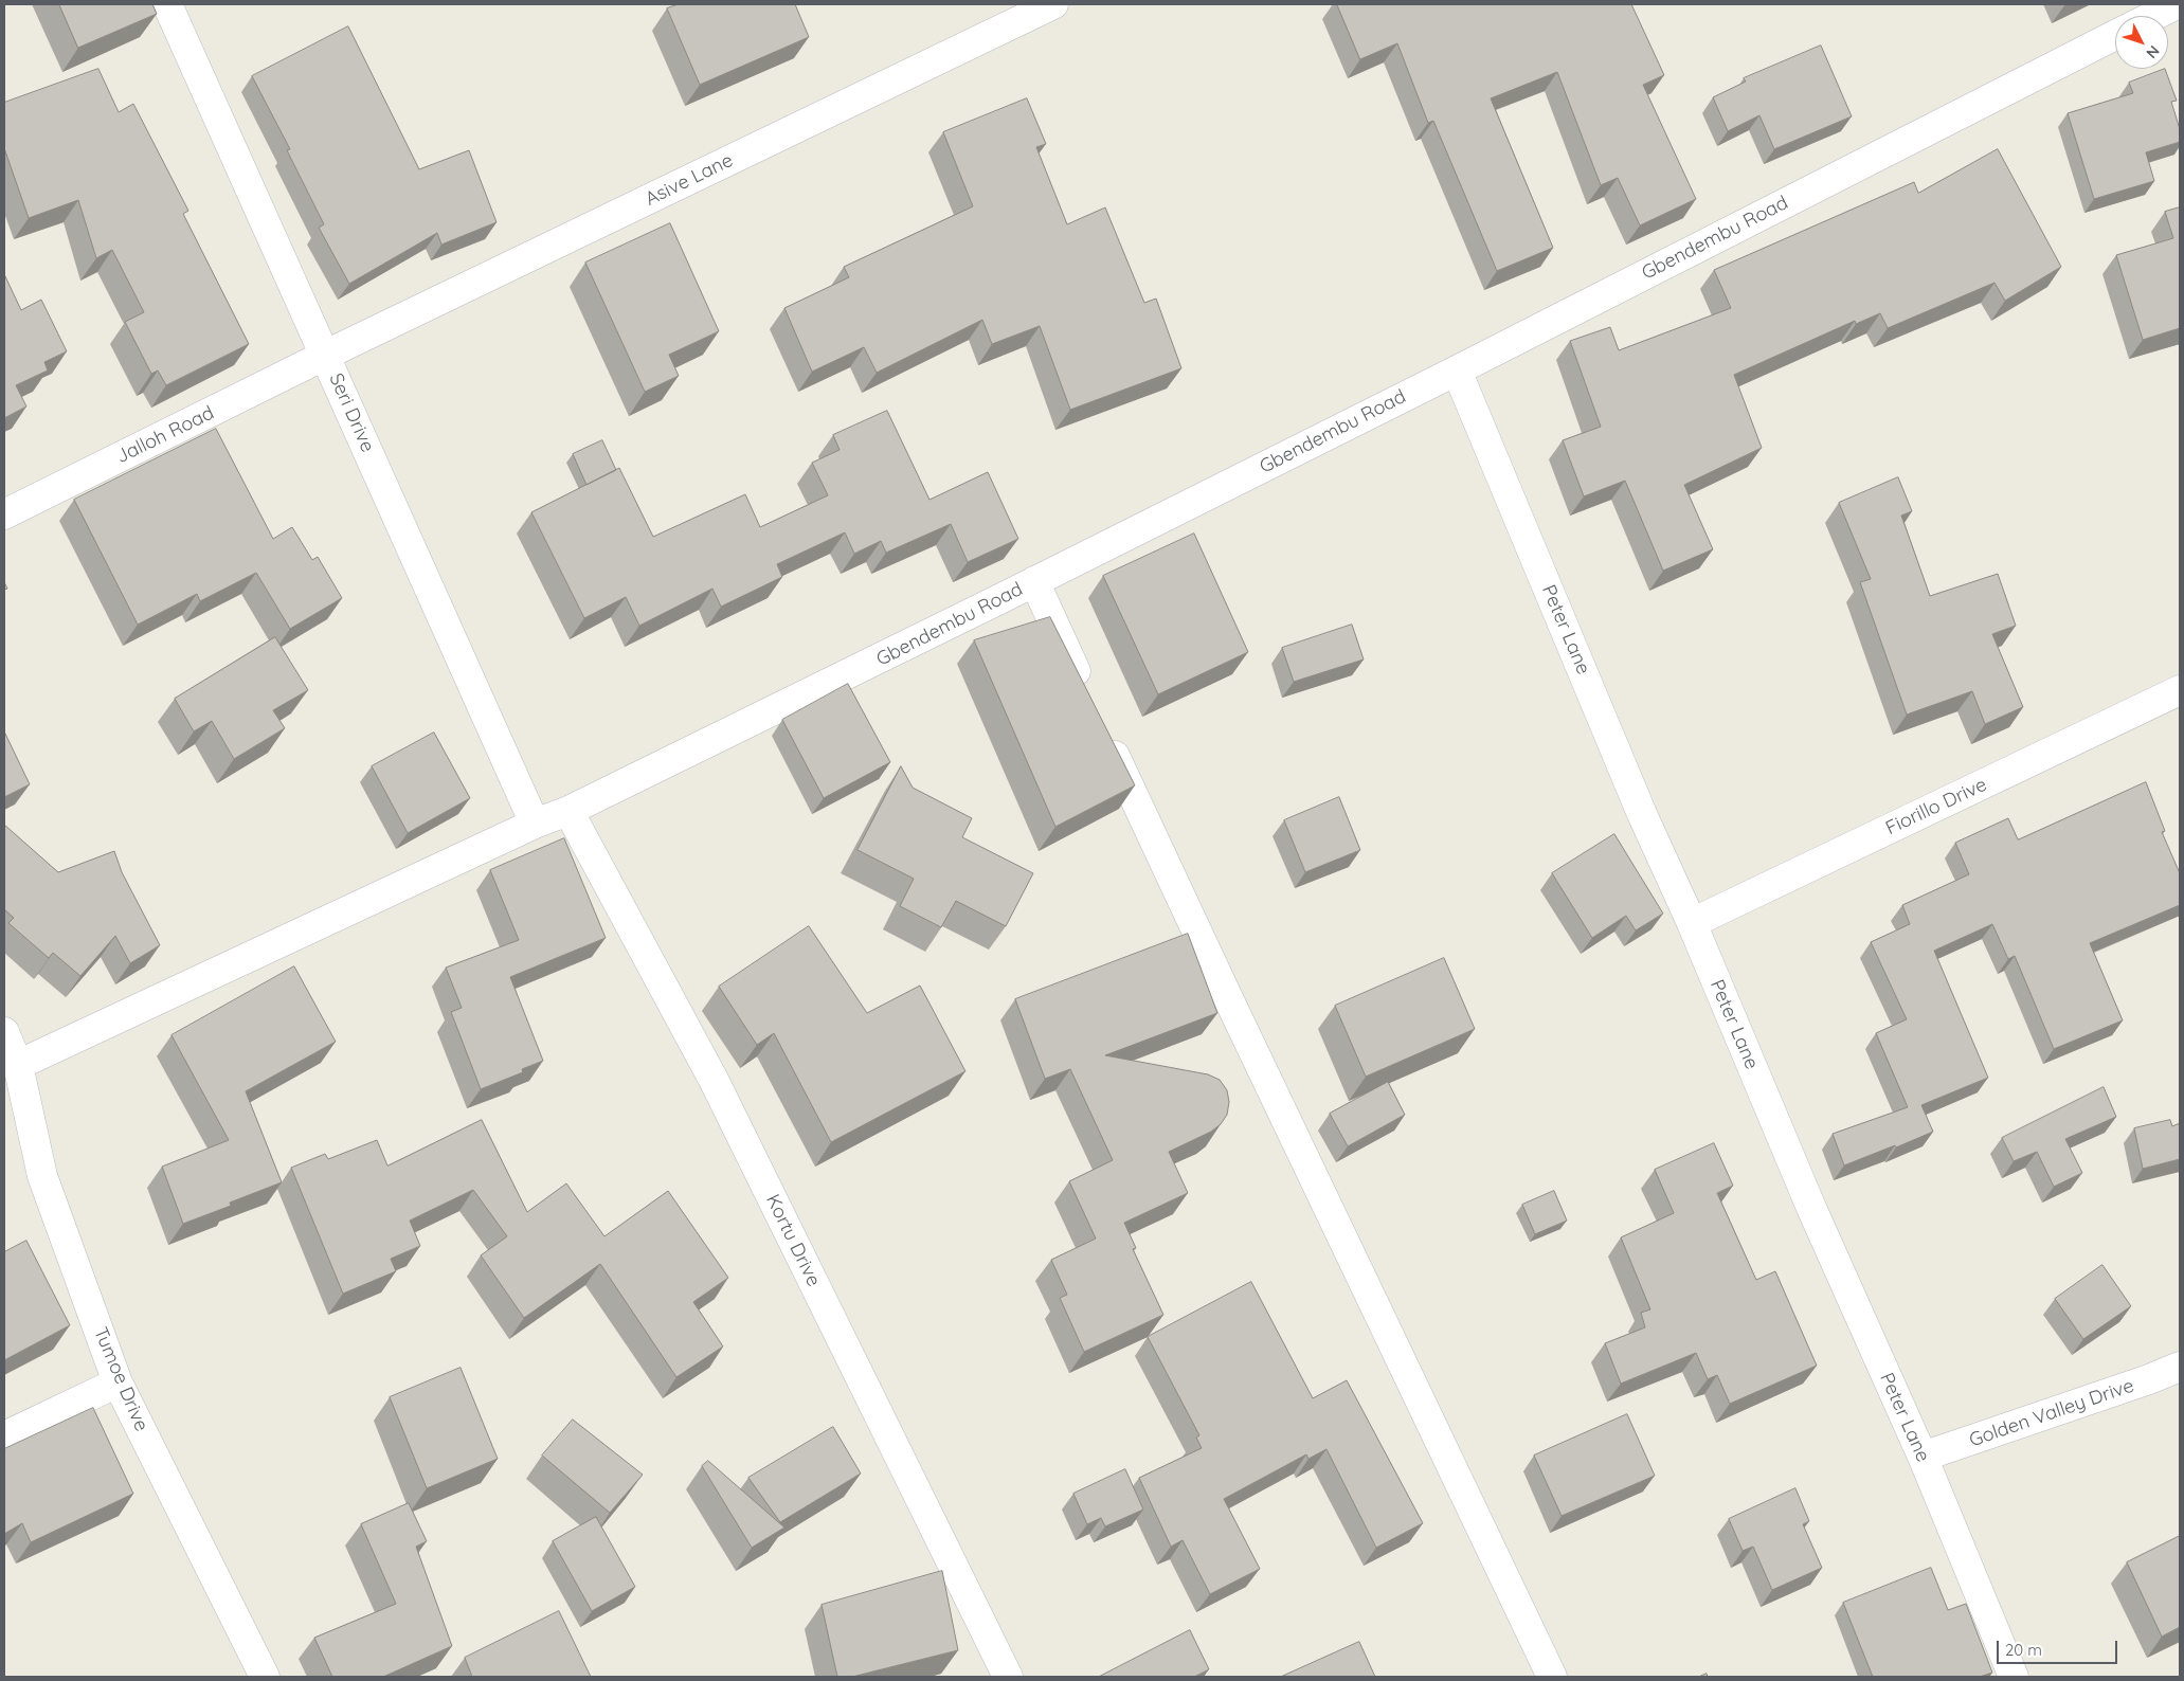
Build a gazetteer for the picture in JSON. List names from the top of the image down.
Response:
{
  "streets": {
    "street": [
      "Asive Lane",
      "Gbendembu Road",
      "Seri Drive",
      "Jalloh Road",
      "Peter Lane",
      "Fiorillo Drive",
      "Kortu Drive",
      "Tumoe Drive",
      "Golden Valley Drive"
    ]
  },
  "crossings": [
    ["Asive Lane", "Seri Drive"],
    ["Asive Lane", "Jalloh Road"],
    ["Gbendembu Road", "Seri Drive"],
    ["Gbendembu Road", "Peter Lane"],
    ["Gbendembu Road", "Kortu Drive"],
    ["Gbendembu Road", "Tumoe Drive"],
    ["Seri Drive", "Jalloh Road"],
    ["Peter Lane", "Fiorillo Drive"],
    ["Peter Lane", "Golden Valley Drive"]
  ],
  "scale_bar": "20 m",
  "north": "bottom right"
}
